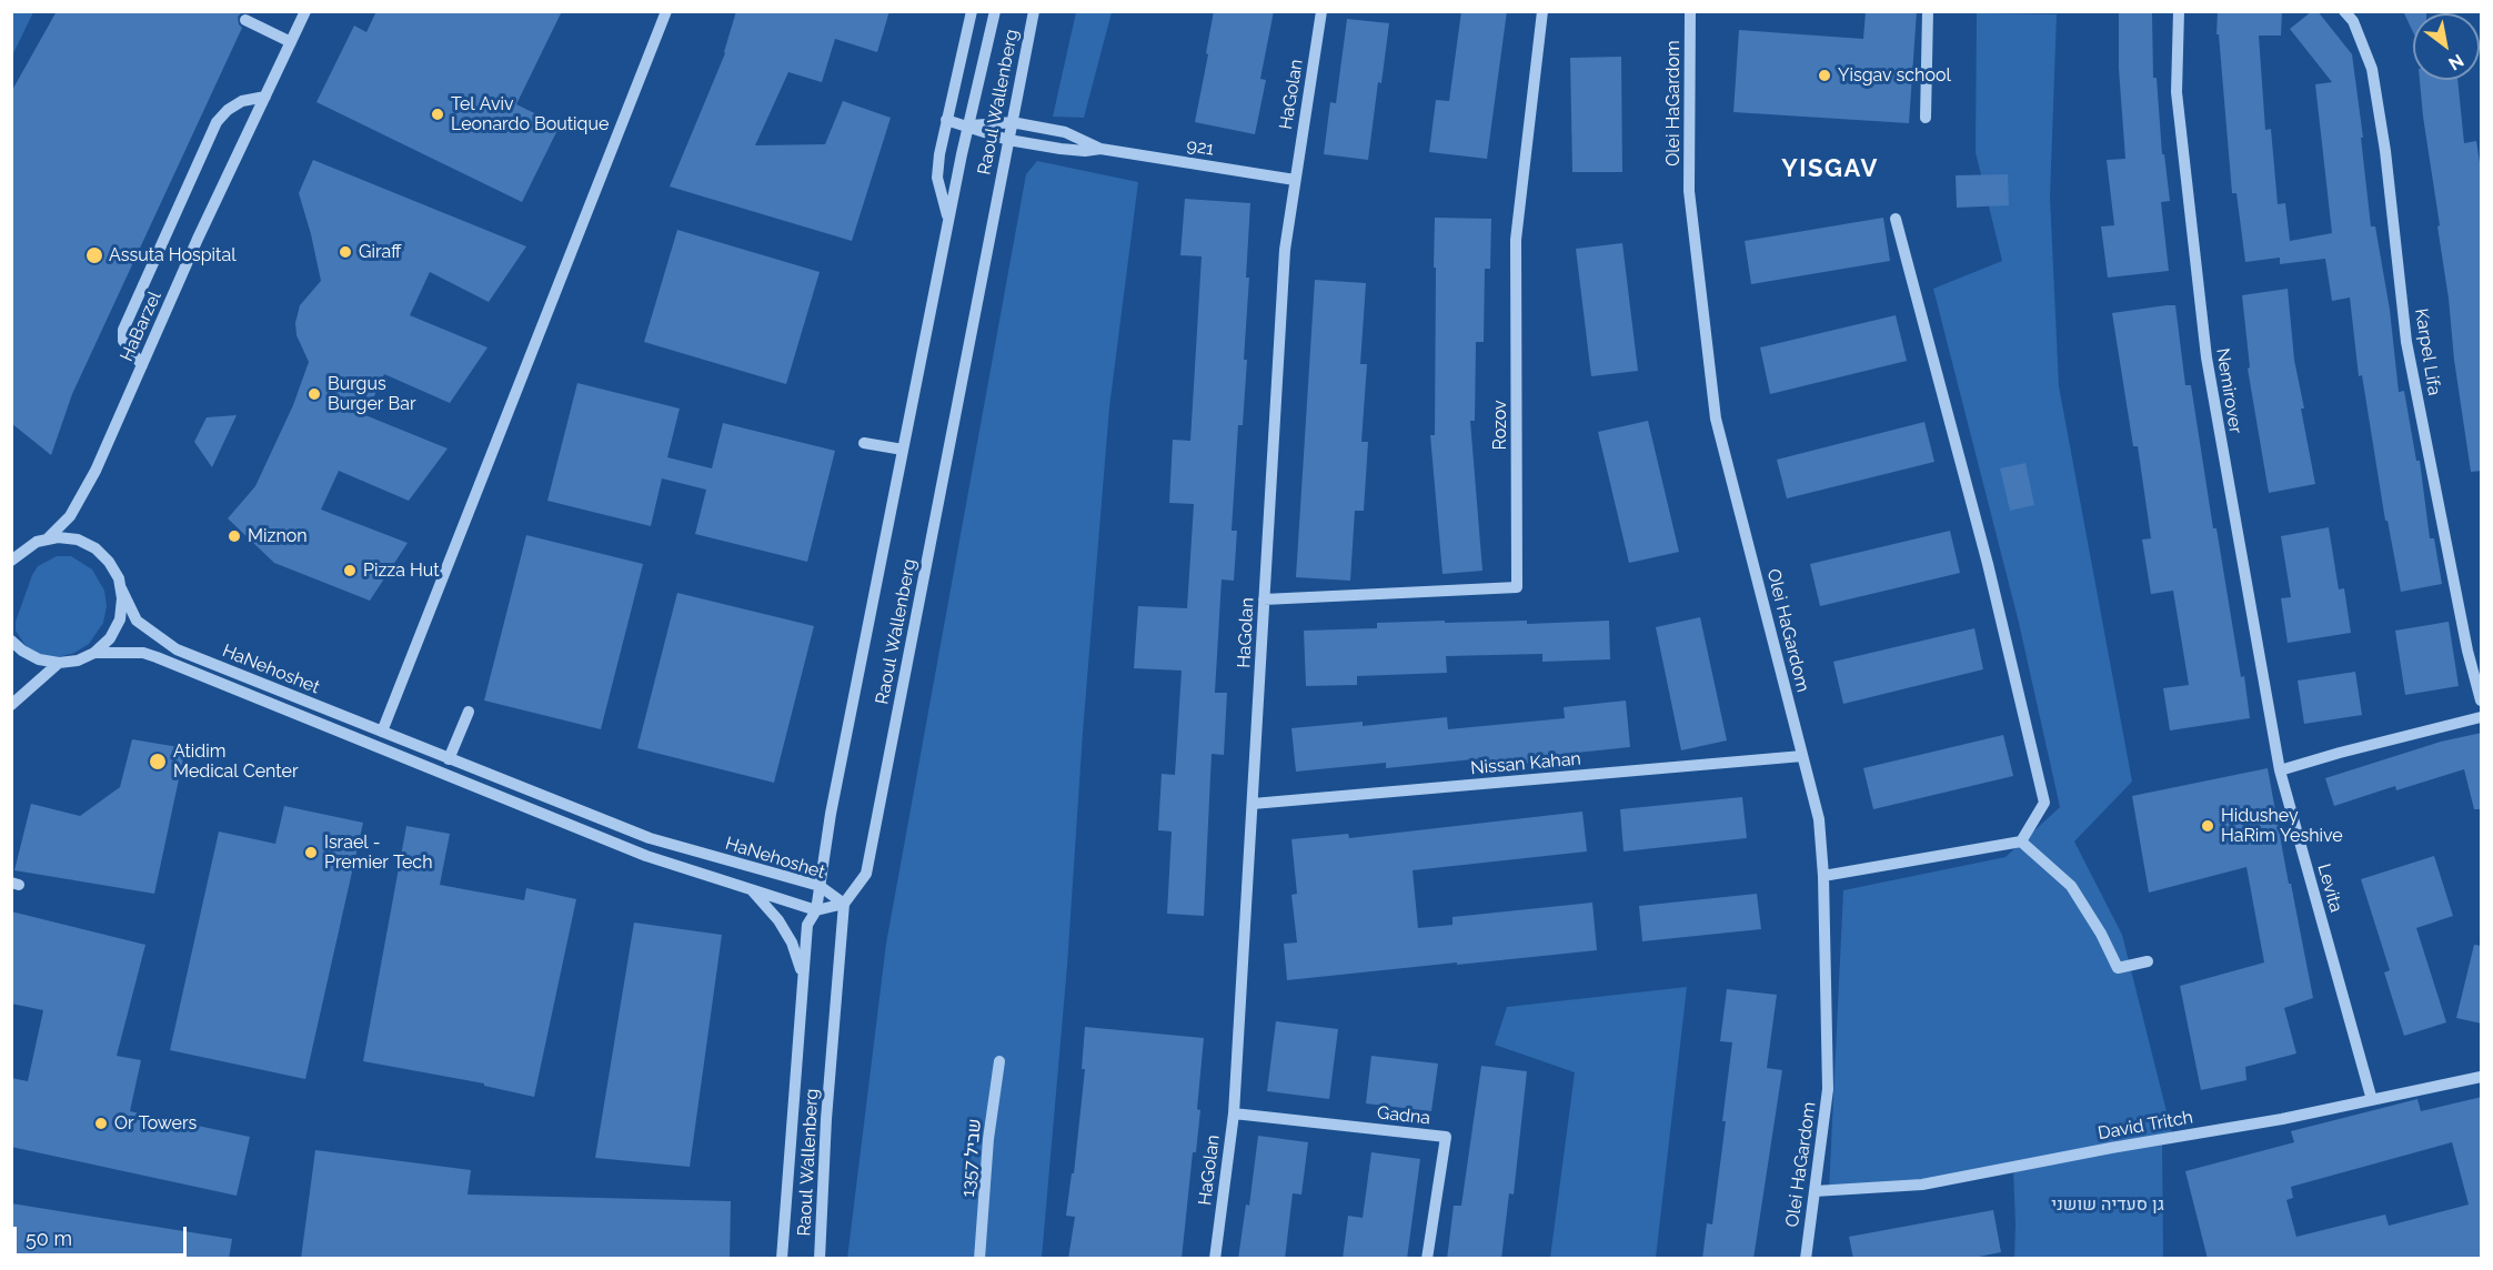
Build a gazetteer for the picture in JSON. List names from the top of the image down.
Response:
{
  "streets": {
    "street": [
      "HaGolan",
      "Raoul Wallenberg",
      "Olei HaGardom",
      "921",
      "HaBarzel",
      "Karpel Lifa",
      "Nemirover",
      "Rozov",
      "HaNehoshet",
      "Nissan Kahan",
      "Levita",
      "Gadna",
      "David Tritch",
      "שביל 1357"
    ]
  },
  "crossings": [
    ["HaGolan", "921"],
    ["HaGolan", "Rozov"],
    ["HaGolan", "Nissan Kahan"],
    ["HaGolan", "Gadna"],
    ["Raoul Wallenberg", "921"],
    ["Raoul Wallenberg", "HaNehoshet"],
    ["Olei HaGardom", "Nissan Kahan"],
    ["Olei HaGardom", "David Tritch"],
    ["HaBarzel", "HaNehoshet"],
    ["Nemirover", "Levita"],
    ["Levita", "David Tritch"]
  ],
  "districts": ["YISGAV"],
  "parks": ["גן סעדיה שושני"],
  "places": [
    "Yisgav school",
    "Tel Aviv Leonardo Boutique",
    "Giraff",
    "Assuta Hospital",
    "Burgus Burger Bar",
    "Miznon",
    "Pizza Hut",
    "Atidim Medical Center",
    "Hidushey HaRim Yeshive",
    "Israel - Premier Tech",
    "Or Towers"
  ],
  "scale_bar": "50 m",
  "north": "bottom right"
}
